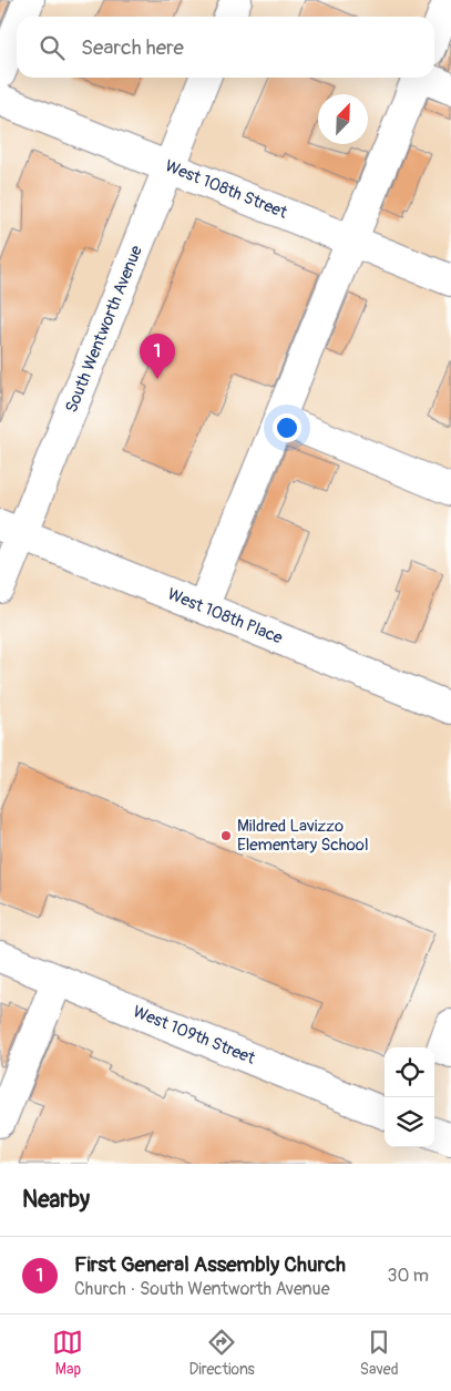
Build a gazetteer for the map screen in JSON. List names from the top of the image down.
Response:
{
  "streets": {
    "street": [
      "West 108th Street",
      "South Wentworth Avenue",
      "West 108th Place",
      "West 109th Street"
    ]
  },
  "crossings": [
    ["West 108th Street", "South Wentworth Avenue"],
    ["South Wentworth Avenue", "West 108th Place"]
  ],
  "places": ["Mildred Lavizzo Elementary School"],
  "north": "top right",
  "page": {
    "search": "Search here",
    "pins": "1",
    "heading": "Nearby",
    "list": [
      {
        "mark": "1",
        "name": "First General Assembly Church",
        "note": "Church · South Wentworth Avenue",
        "value": "30 m"
      }
    ],
    "nav": ["Map", "Directions", "Saved"]
  }
}
